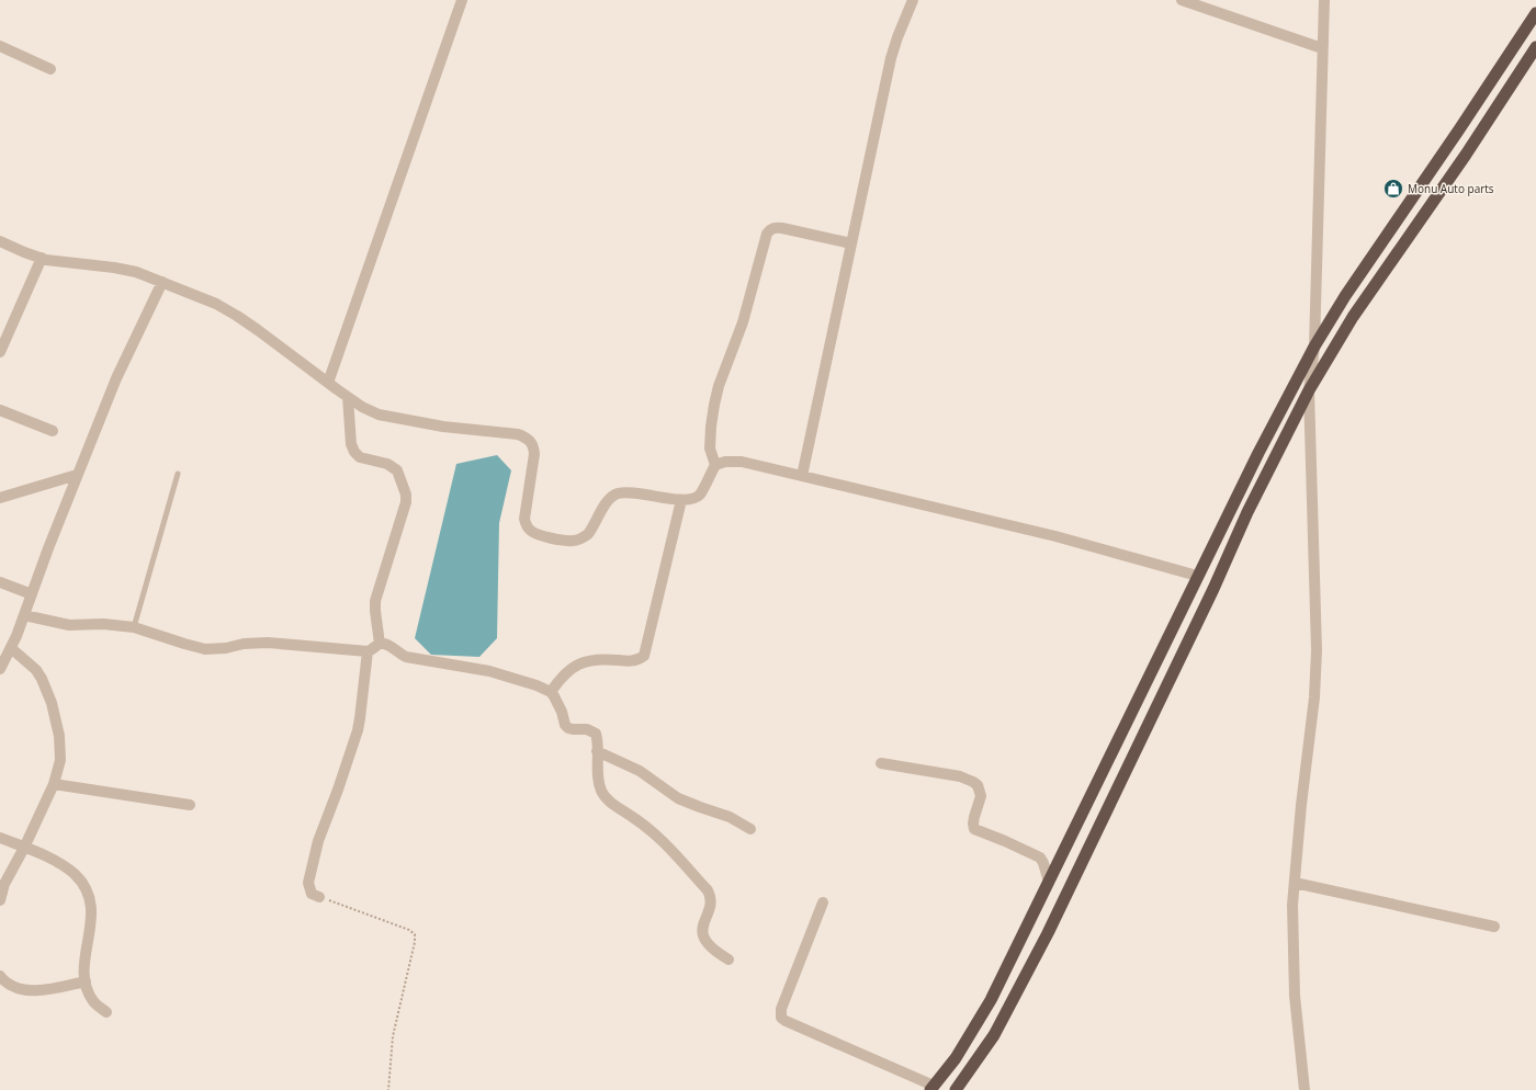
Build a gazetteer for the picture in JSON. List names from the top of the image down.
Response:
{
  "places": {
    "shop": ["Monu Auto parts"]
  }
}
